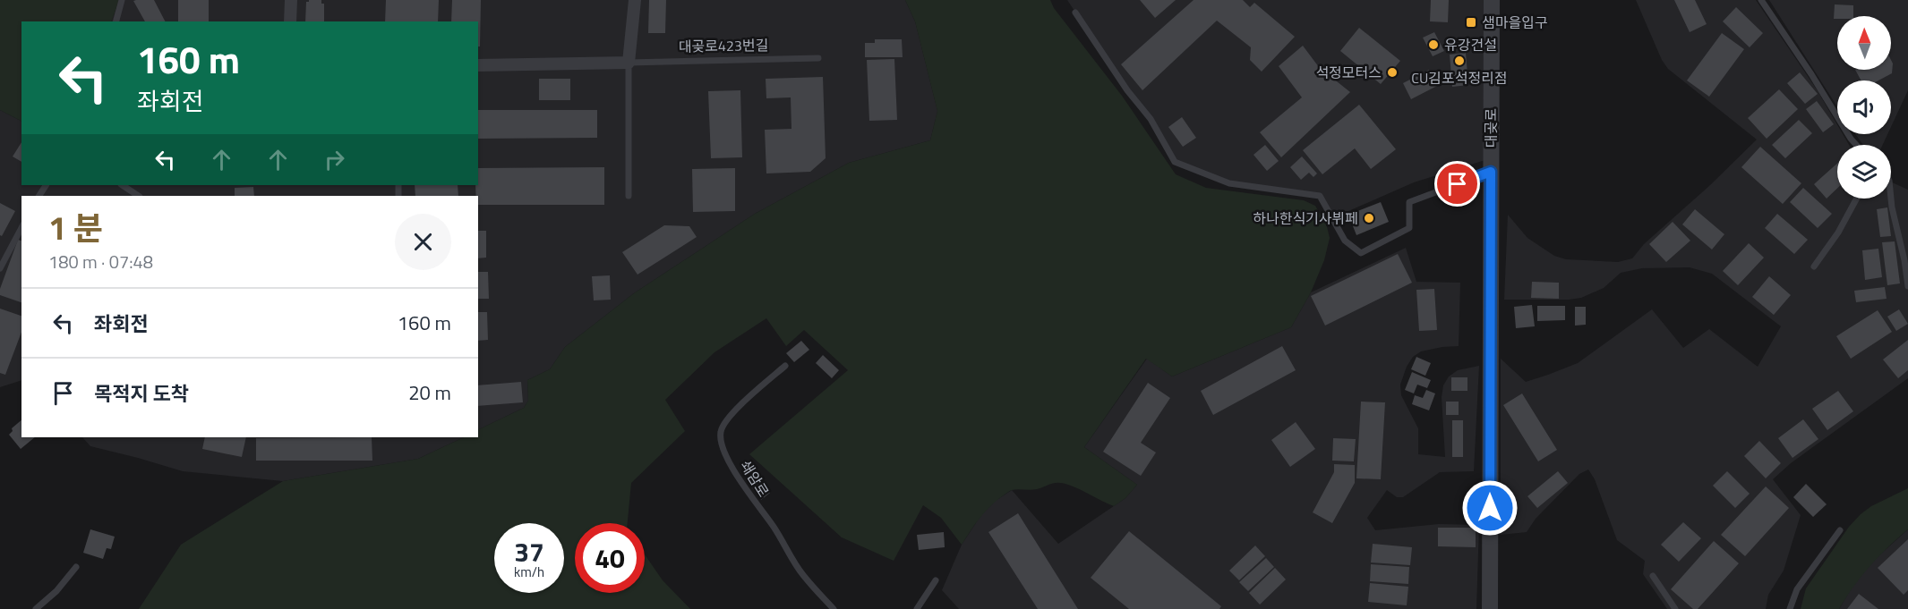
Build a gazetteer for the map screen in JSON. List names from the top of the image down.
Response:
{
  "streets": {
    "street": ["대곶로423번길", "대곶로"],
    "lane": ["쇄암로"]
  },
  "places": {
    "transit": ["샘마을입구"],
    "other": [
      "유강건설",
      "CU김포석정리점",
      "석정모터스",
      "하나한식기사뷔페"
    ]
  },
  "north": "top",
  "page": {
    "turn": ["160 m", "좌회전"],
    "heading": ["1 분", "180 m · 07:48"],
    "list": [
      {
        "name": "좌회전",
        "value": "160 m"
      },
      {
        "name": "목적지 도착",
        "value": "20 m"
      }
    ],
    "speed": "37 km/h",
    "limit": "40"
  }
}
